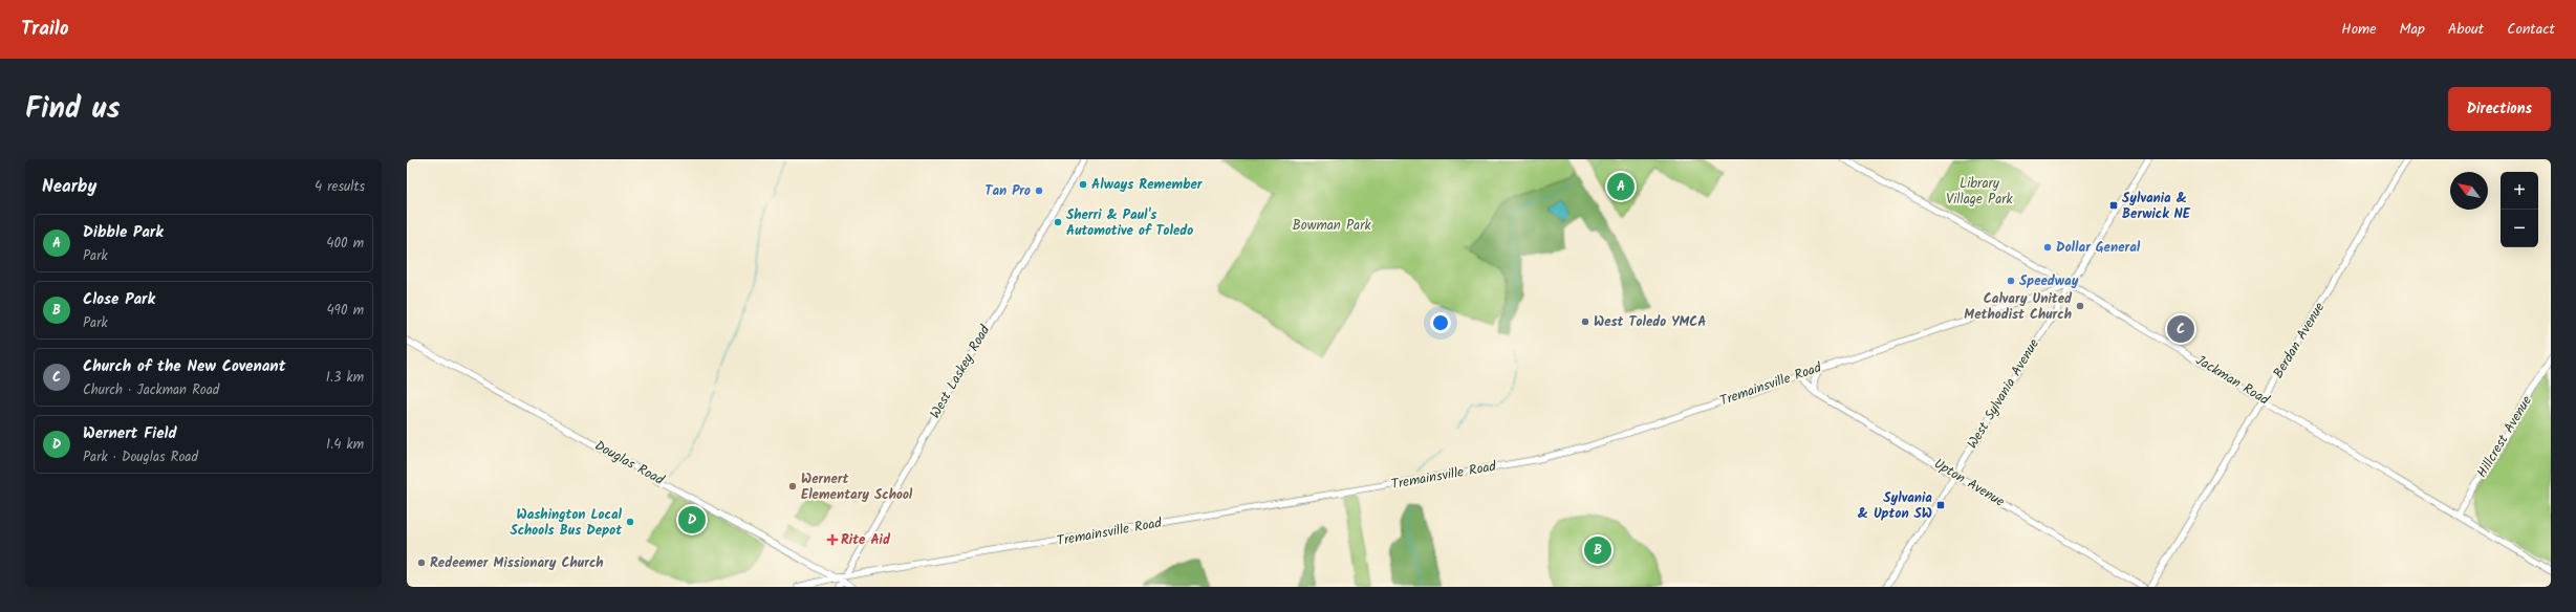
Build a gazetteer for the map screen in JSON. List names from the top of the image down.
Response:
{
  "streets": {
    "street": [
      "Berdan Avenue",
      "West Laskey Road",
      "Jackman Road",
      "Tremainsville Road",
      "West Sylvania Avenue",
      "Hillcrest Avenue",
      "Douglas Road",
      "Upton Avenue"
    ]
  },
  "crossings": [
    ["Berdan Avenue", "Jackman Road"],
    ["West Laskey Road", "Tremainsville Road"],
    ["West Laskey Road", "Douglas Road"],
    ["Jackman Road", "Tremainsville Road"],
    ["Jackman Road", "West Sylvania Avenue"],
    ["Jackman Road", "Hillcrest Avenue"],
    ["Tremainsville Road", "West Sylvania Avenue"],
    ["Tremainsville Road", "Douglas Road"],
    ["Tremainsville Road", "Upton Avenue"],
    ["West Sylvania Avenue", "Upton Avenue"]
  ],
  "parks": ["Library Village Park", "Bowman Park"],
  "places": {
    "other": [
      "Always Remember",
      "Tan Pro",
      "Sherri & Paul's Automotive of Toledo",
      "Dollar General",
      "Speedway",
      "Calvary United Methodist Church",
      "West Toledo YMCA",
      "Wernert Elementary School",
      "Washington Local Schools Bus Depot",
      "Redeemer Missionary Church"
    ],
    "transit": ["Sylvania & Berwick NE", "Sylvania & Upton SW"],
    "health": ["Rite Aid"]
  },
  "north": "top left",
  "page": {
    "header": "Trailo",
    "nav": [
      "Home",
      "Map",
      "About",
      "Contact"
    ],
    "title": "Find us",
    "buttons": "Directions",
    "heading": ["Nearby", "4 results"],
    "pins": [
      "A",
      "C",
      "D",
      "B"
    ],
    "map_buttons": ["+", "−"],
    "list": [
      {
        "mark": "A",
        "name": "Dibble Park",
        "note": "Park",
        "value": "400 m"
      },
      {
        "mark": "B",
        "name": "Close Park",
        "note": "Park",
        "value": "490 m"
      },
      {
        "mark": "C",
        "name": "Church of the New Covenant",
        "note": "Church · Jackman Road",
        "value": "1.3 km"
      },
      {
        "mark": "D",
        "name": "Wernert Field",
        "note": "Park · Douglas Road",
        "value": "1.4 km"
      }
    ]
  }
}
